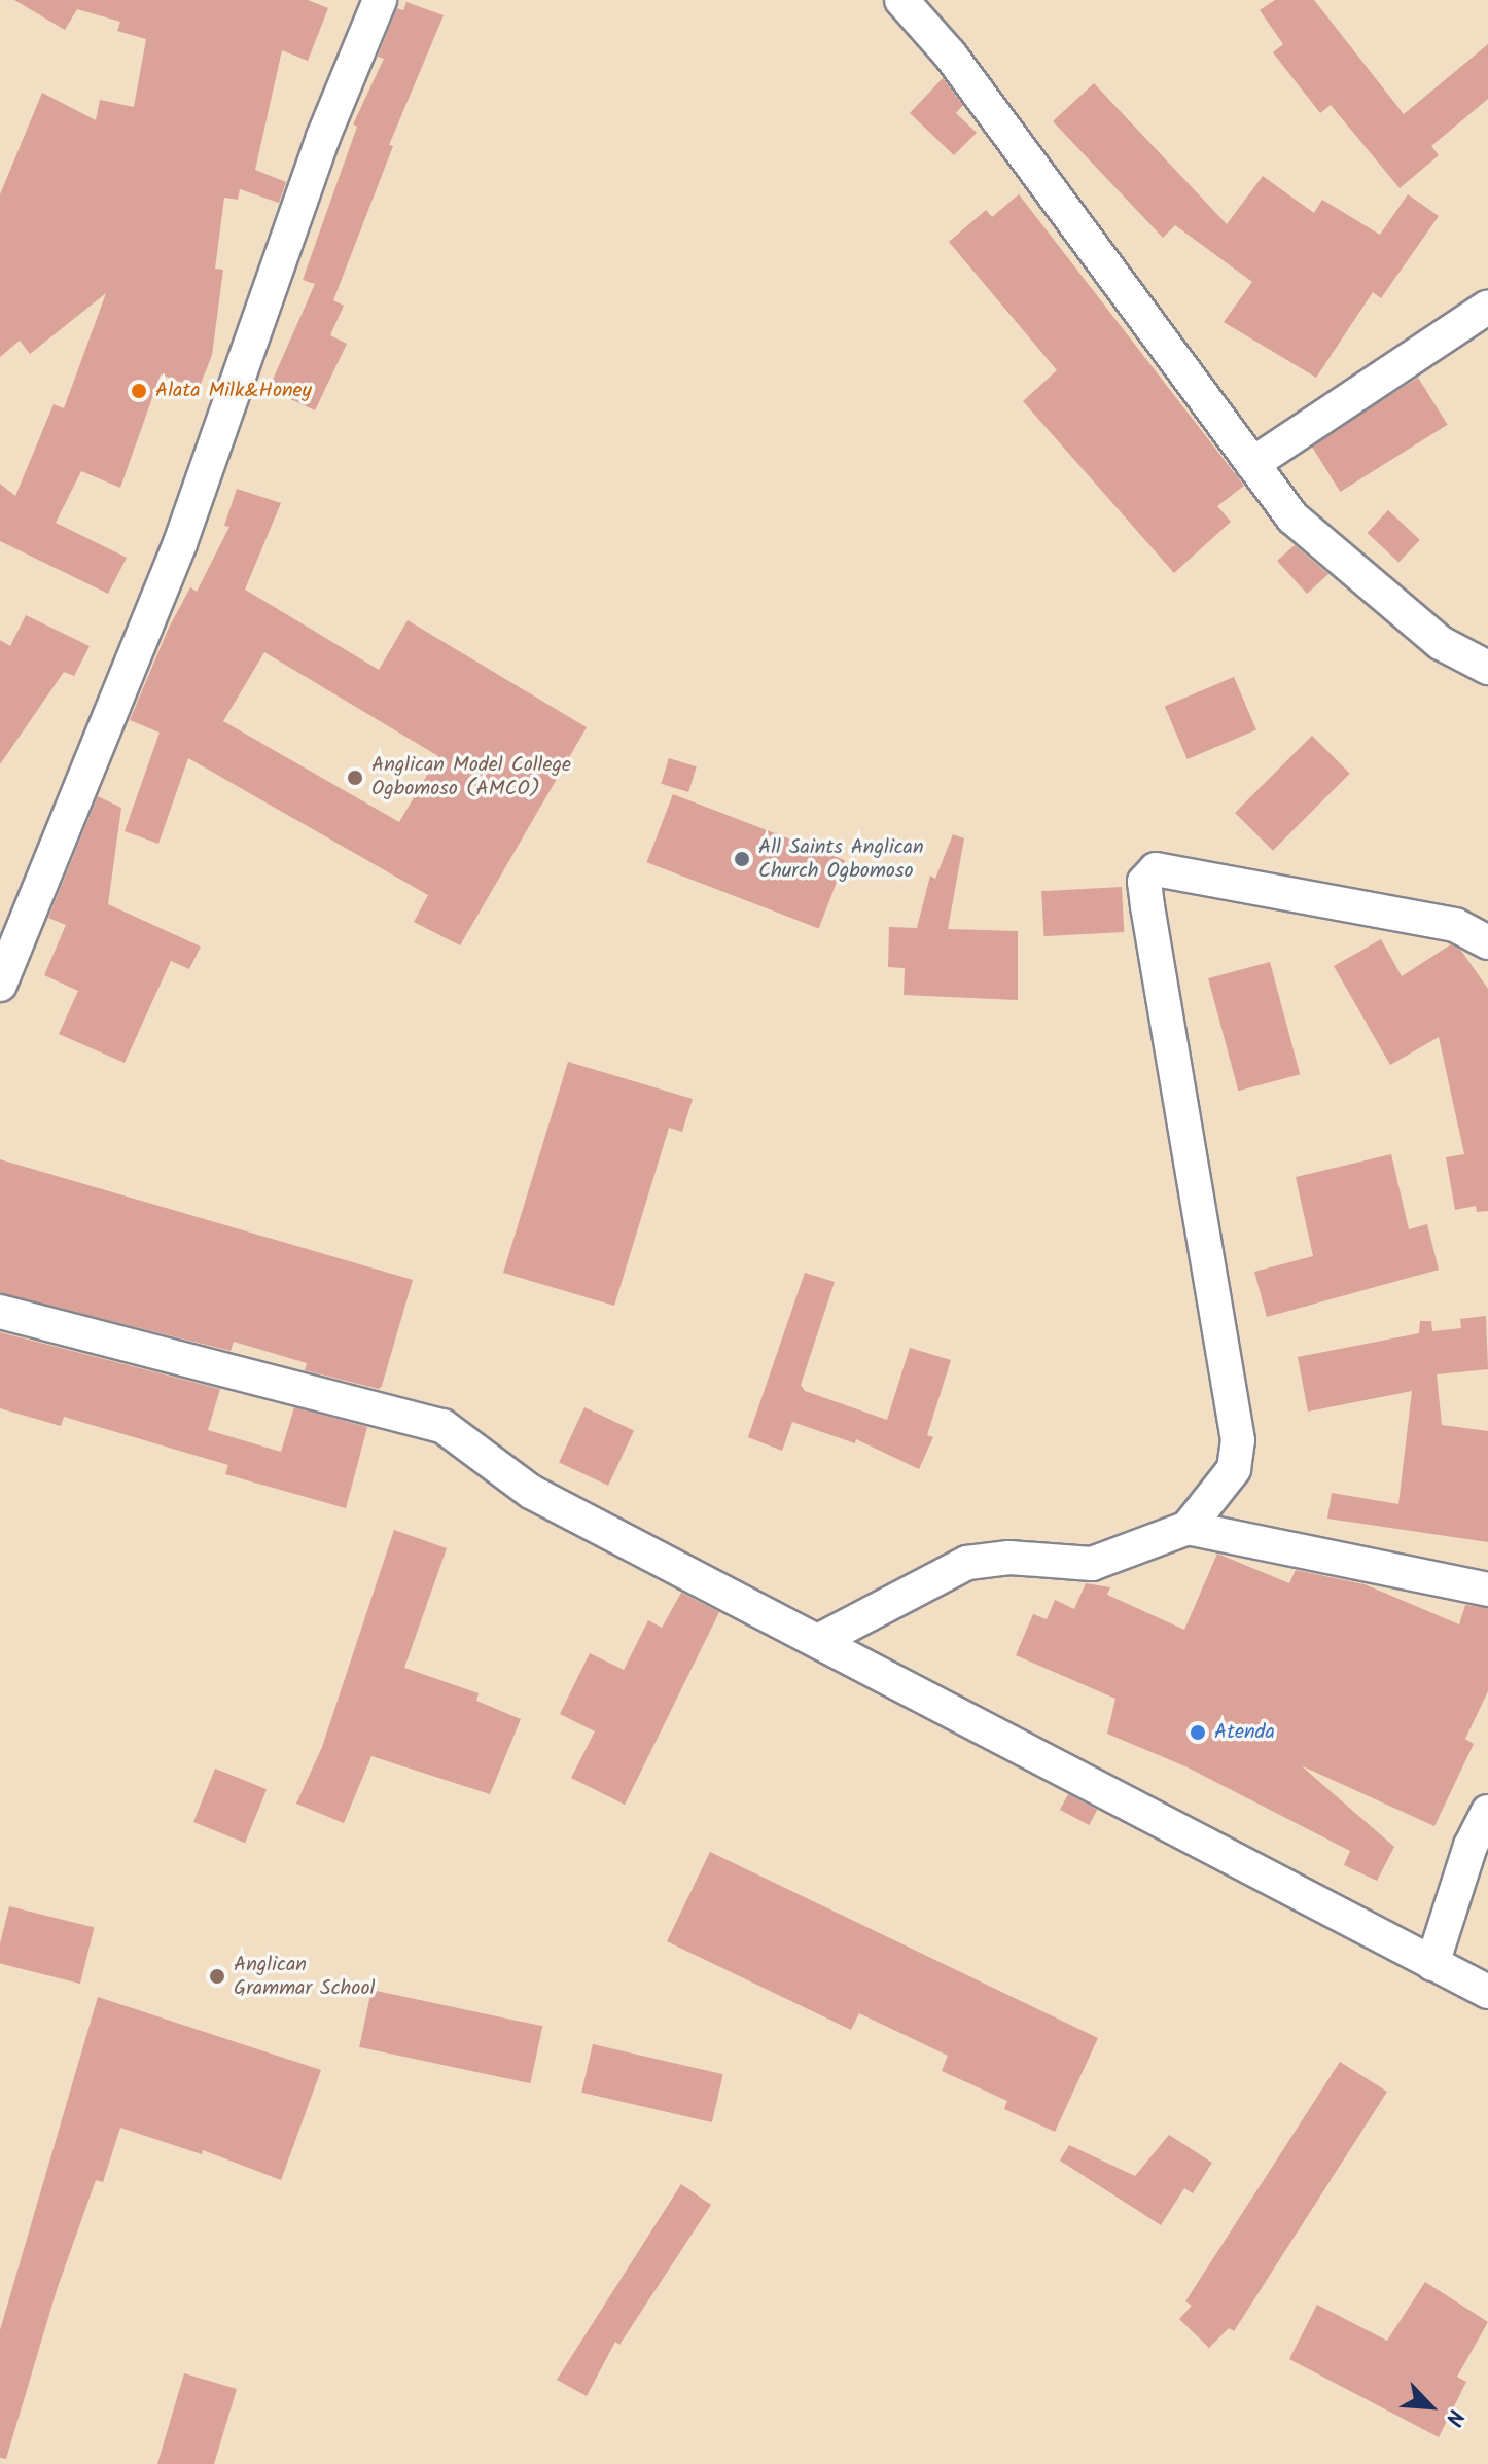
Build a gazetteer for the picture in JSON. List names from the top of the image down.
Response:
{
  "places": [
    "Alata Milk&Honey",
    "Anglican Model College Ogbomoso (AMCO)",
    "All Saints Anglican Church Ogbomoso",
    "Atenda",
    "Anglican Grammar School"
  ],
  "north": "bottom right"
}
